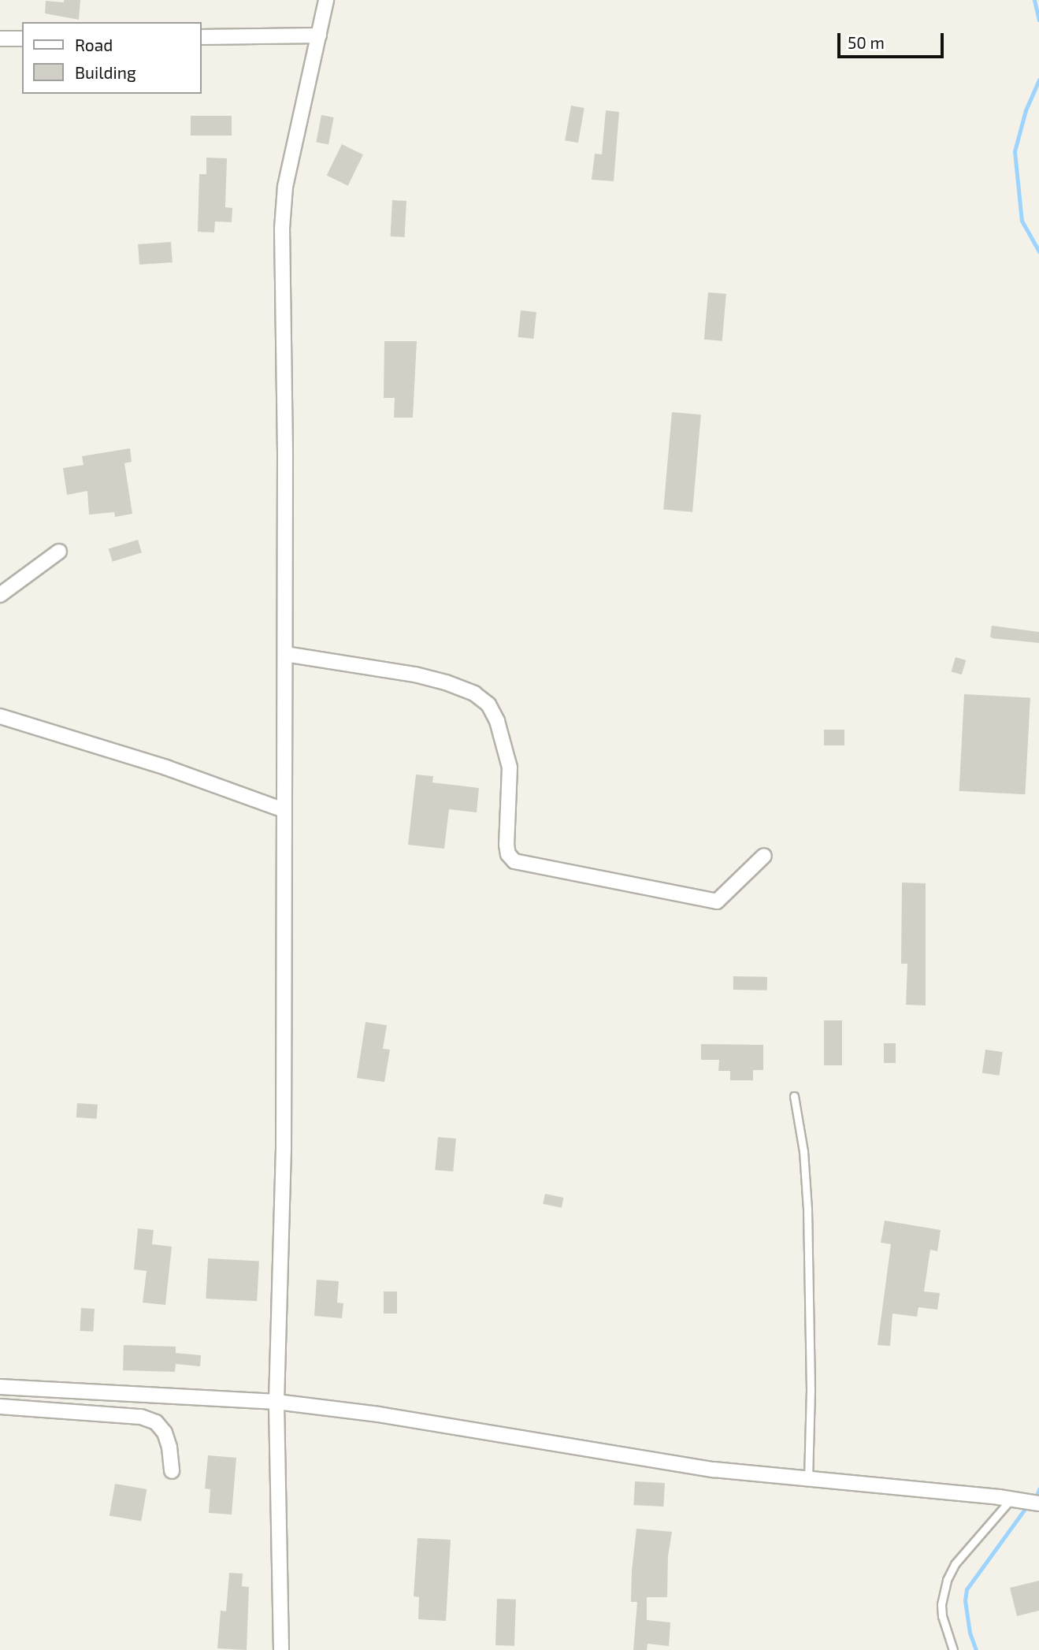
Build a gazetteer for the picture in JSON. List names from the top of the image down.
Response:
{
  "legend": ["Road", "Building"],
  "scale_bar": "50 m"
}
